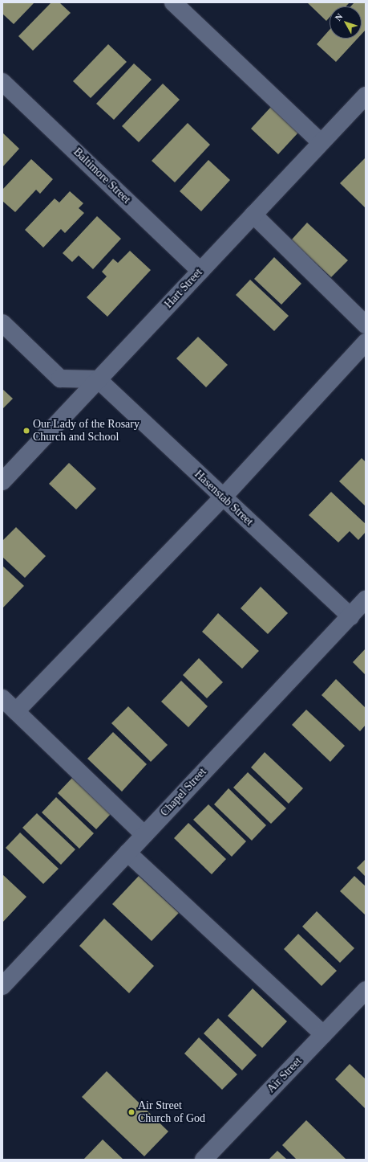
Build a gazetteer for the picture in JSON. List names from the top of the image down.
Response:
{
  "streets": {
    "street": [
      "Baltimore Street",
      "Hart Street",
      "Hasenstab Street",
      "Chapel Street",
      "Air Street"
    ]
  },
  "crossings": [
    ["Baltimore Street", "Hart Street"],
    ["Hart Street", "Hasenstab Street"],
    ["Hasenstab Street", "Chapel Street"]
  ],
  "places": ["Our Lady of the Rosary Church and School", "Air Street Church of God"],
  "north": "top left"
}
